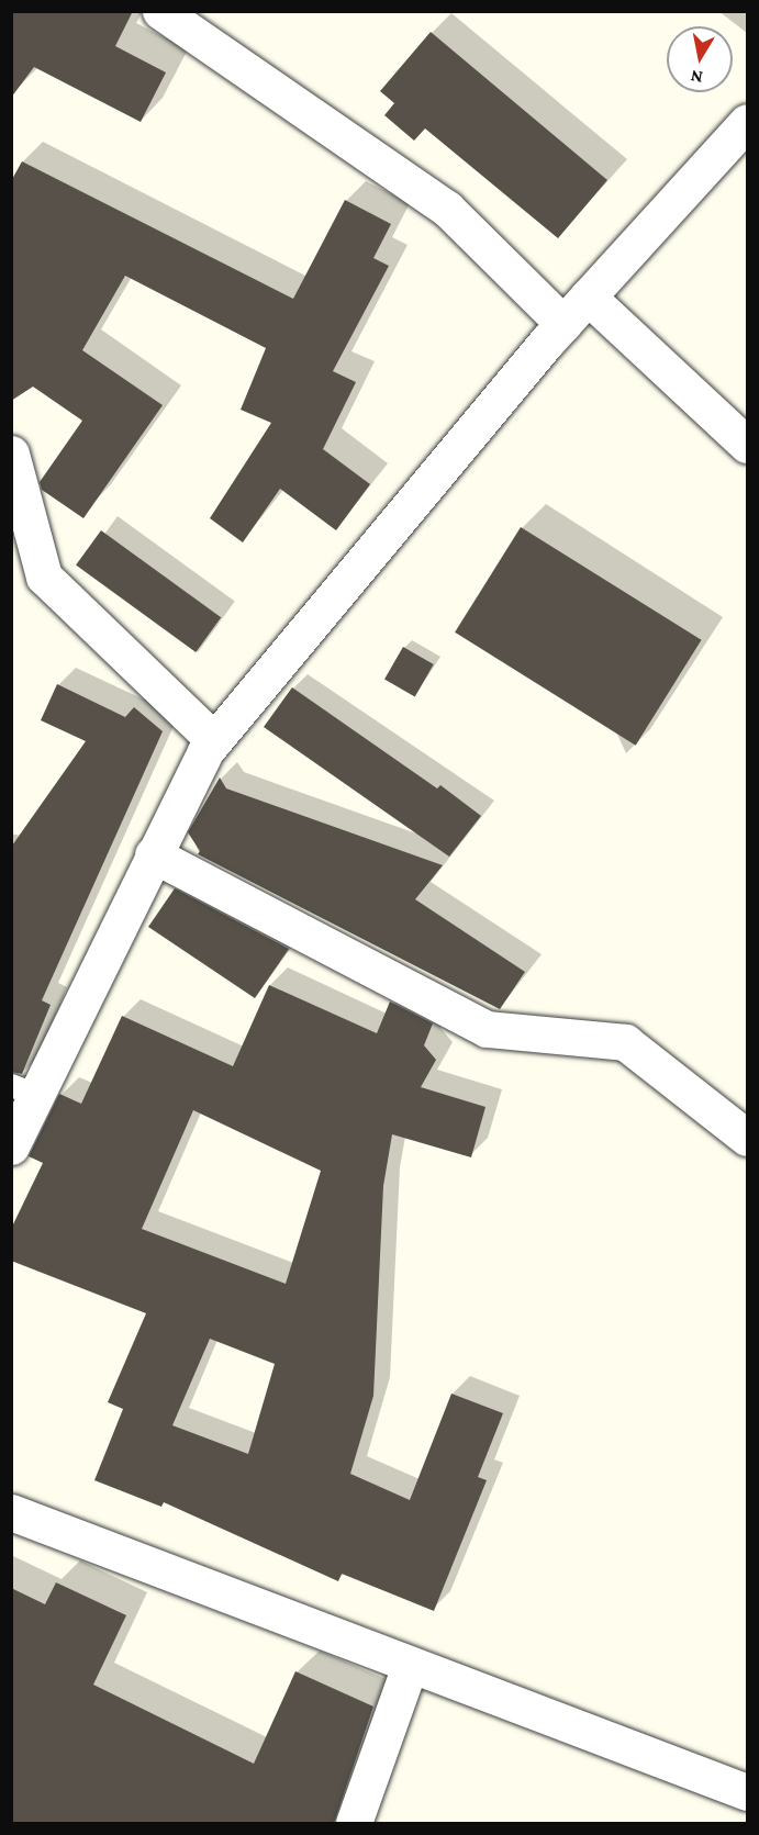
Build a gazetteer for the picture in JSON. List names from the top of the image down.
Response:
{
  "north": "bottom"
}
